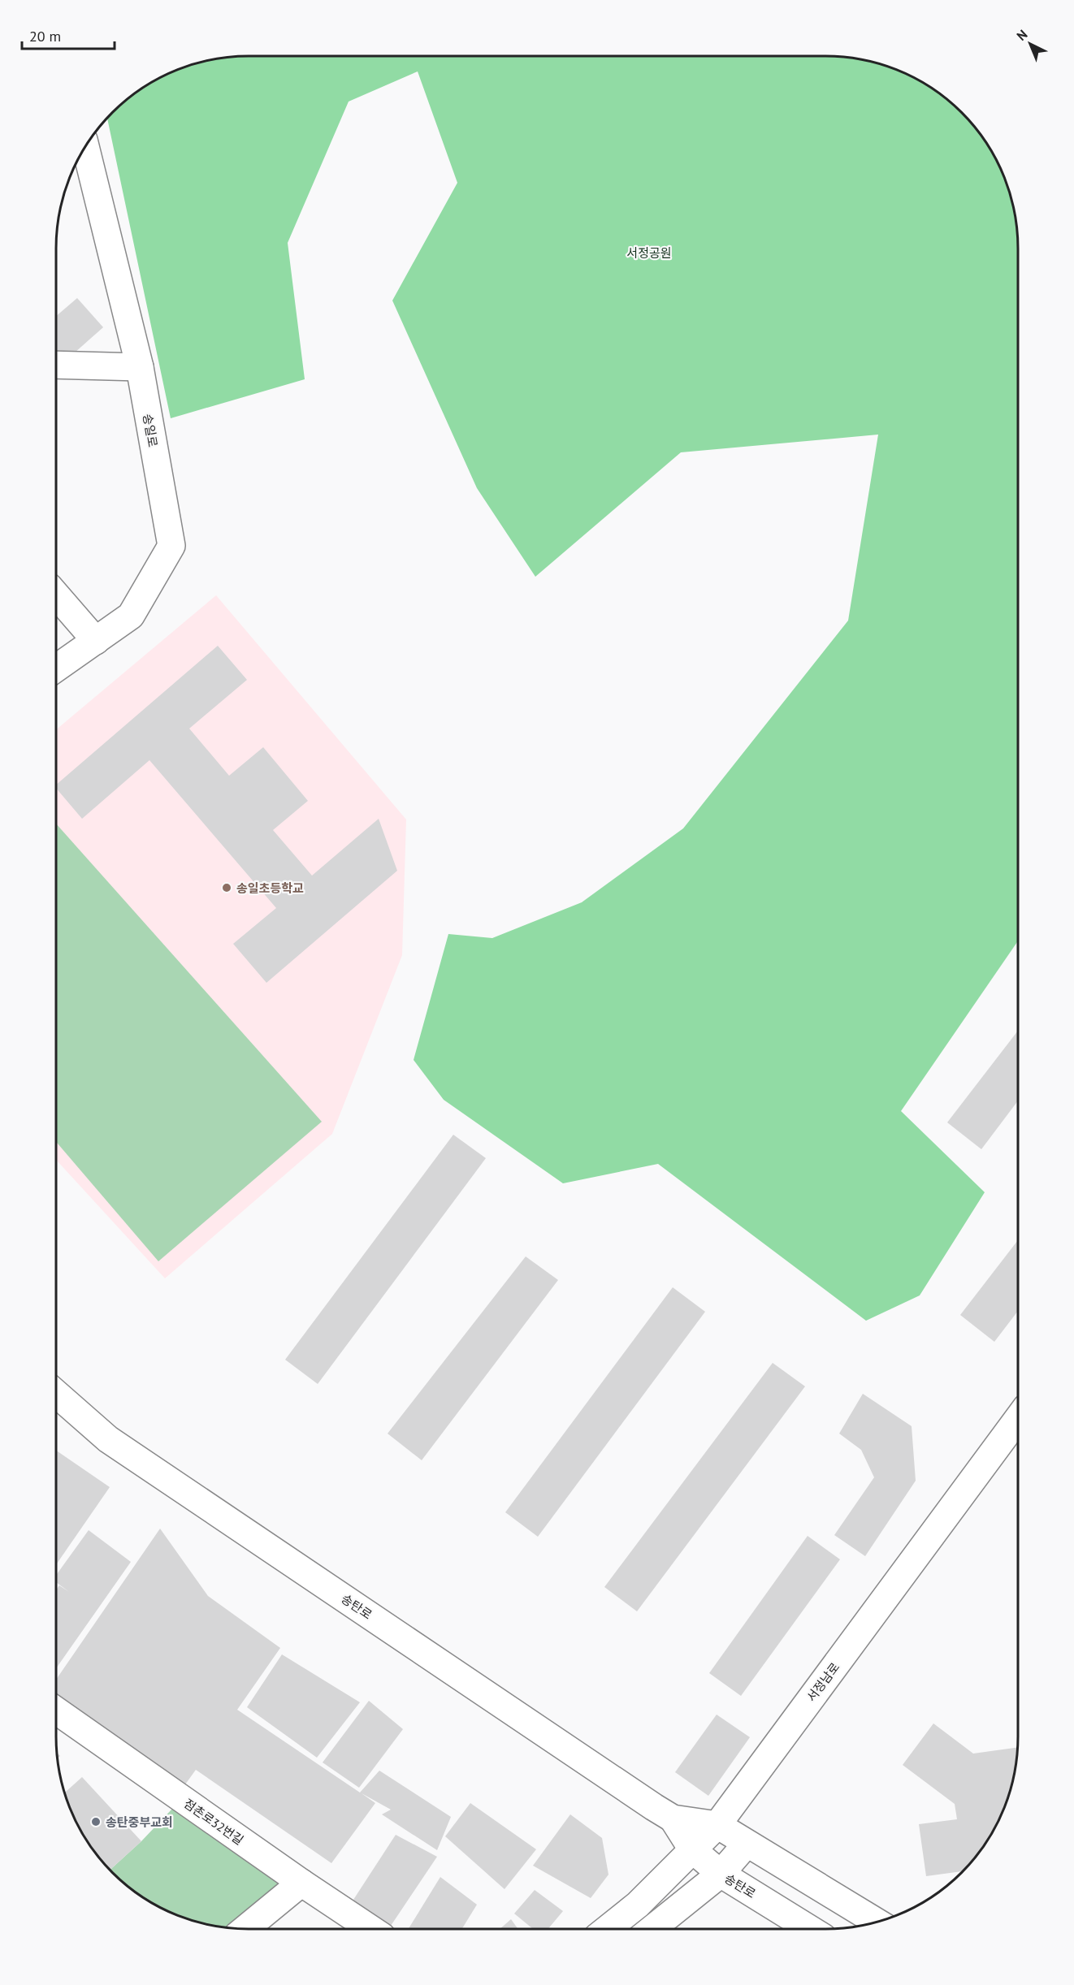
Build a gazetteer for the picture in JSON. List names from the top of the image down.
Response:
{
  "streets": {
    "street": [
      "송일로",
      "송탄로",
      "서정남로",
      "점촌로32번길"
    ]
  },
  "crossings": [
    ["송탄로", "서정남로"]
  ],
  "parks": ["서정공원"],
  "places": ["송일초등학교", "송탄중부교회"],
  "scale_bar": "20 m",
  "north": "top left"
}
